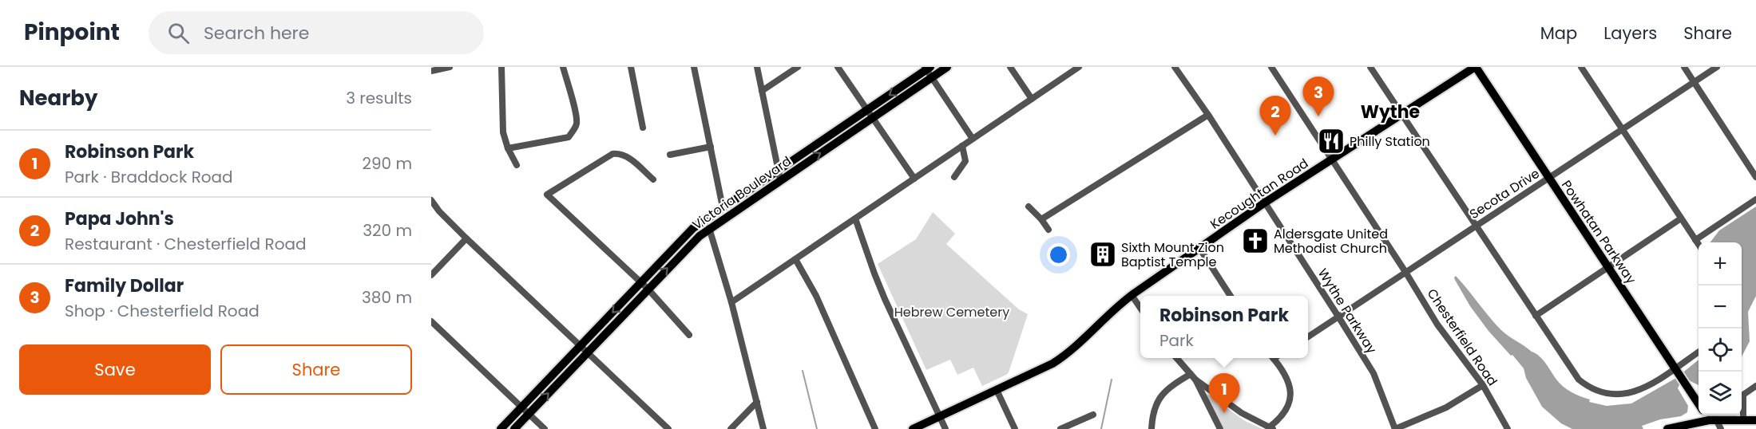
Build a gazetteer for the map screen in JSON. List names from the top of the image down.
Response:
{
  "streets": {
    "main road": ["Victoria Boulevard", "Kecoughtan Road", "Powhatan Parkway"],
    "street": ["Secota Drive", "Wythe Parkway", "Chesterfield Road"]
  },
  "crossings": [
    ["Kecoughtan Road", "Powhatan Parkway"],
    ["Kecoughtan Road", "Wythe Parkway"],
    ["Kecoughtan Road", "Chesterfield Road"],
    ["Secota Drive", "Powhatan Parkway"],
    ["Secota Drive", "Wythe Parkway"],
    ["Secota Drive", "Chesterfield Road"]
  ],
  "districts": ["Wythe"],
  "parks": ["Hebrew Cemetery"],
  "places": {
    "restaurant": ["Philly Station"],
    "church": ["Aldersgate United Methodist Church"],
    "building": ["Sixth Mount Zion Baptist Temple"]
  },
  "page": {
    "header": "Pinpoint",
    "search": "Search here",
    "nav": ["Map", "Layers", "Share"],
    "heading": ["Nearby", "3 results"],
    "pins": ["3", "2", "1"],
    "list": [
      {
        "mark": "1",
        "name": "Robinson Park",
        "note": "Park · Braddock Road",
        "value": "290 m"
      },
      {
        "mark": "2",
        "name": "Papa John's",
        "note": "Restaurant · Chesterfield Road",
        "value": "320 m"
      },
      {
        "mark": "3",
        "name": "Family Dollar",
        "note": "Shop · Chesterfield Road",
        "value": "380 m"
      }
    ],
    "map_buttons": ["+", "−"],
    "popup": ["Robinson Park", "Park"],
    "buttons": ["Save", "Share"]
  }
}
